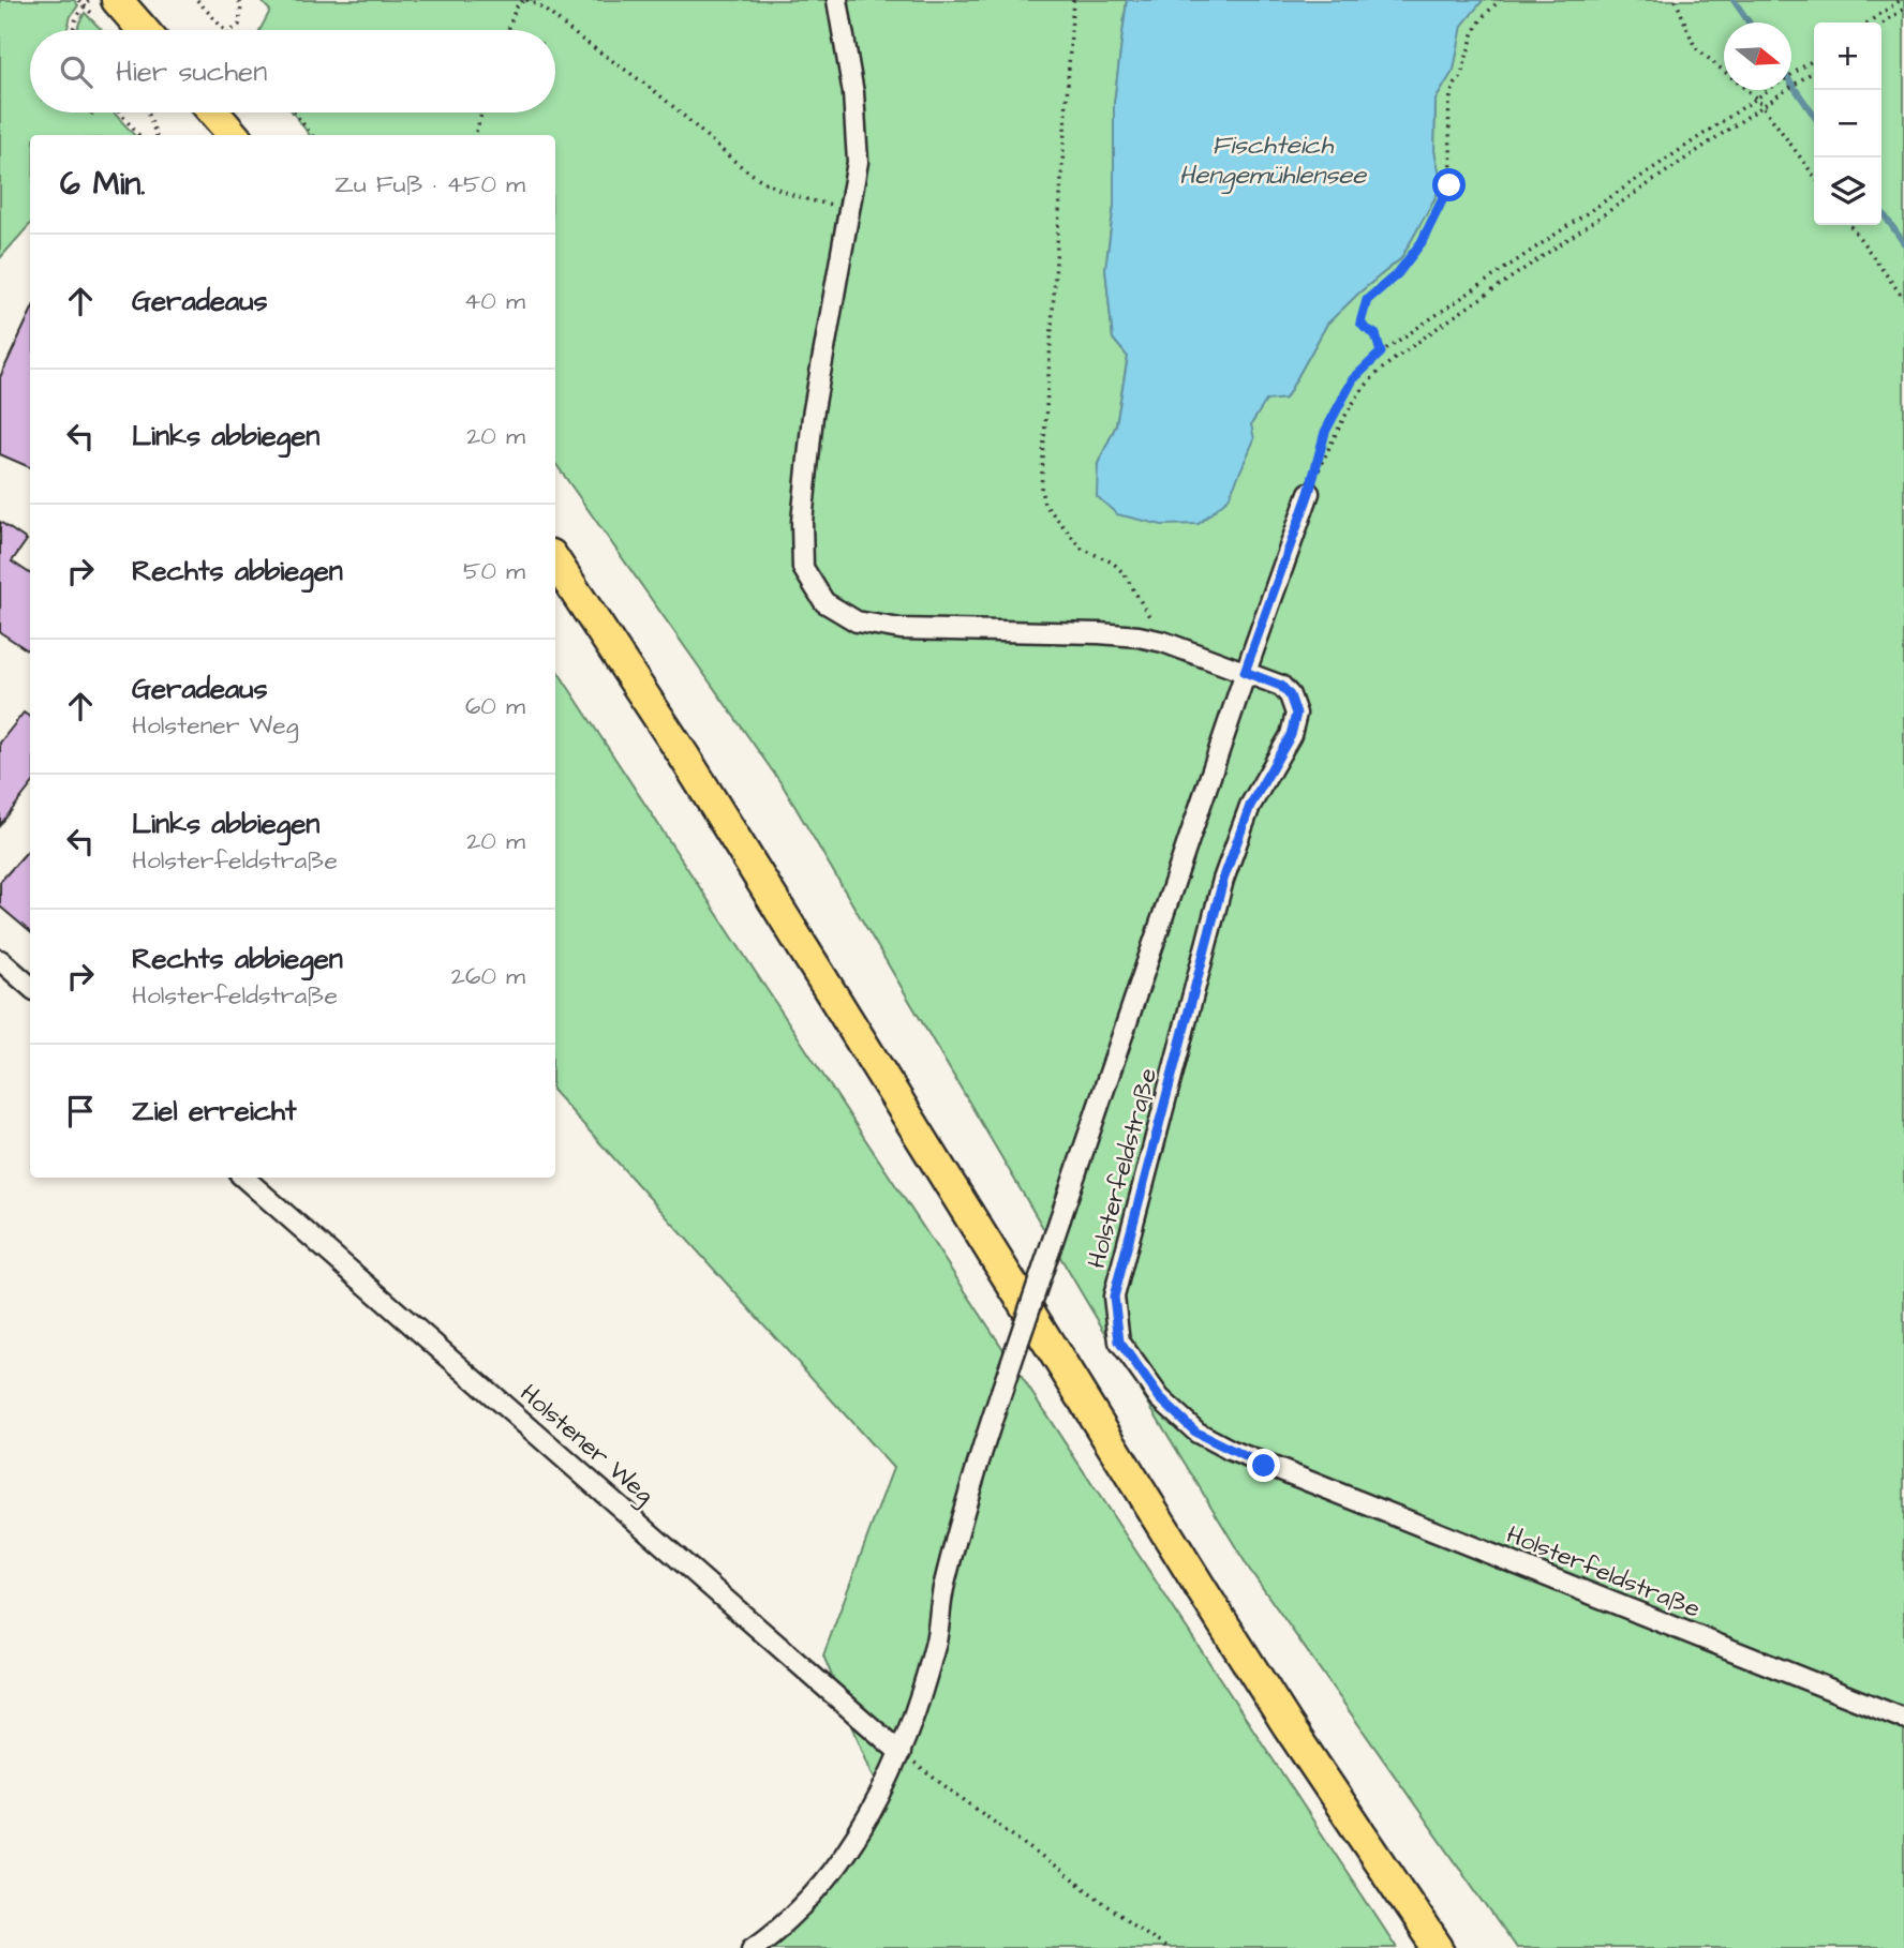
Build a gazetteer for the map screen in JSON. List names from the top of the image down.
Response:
{
  "streets": {
    "street": ["Holsterfeldstraße", "Holstener Weg"]
  },
  "water": ["Fischteich Hengemühlensee"],
  "north": "right",
  "page": {
    "map_buttons": ["+", "−"],
    "search": "Hier suchen",
    "heading": ["6 Min.", "Zu Fuß · 450 m"],
    "list": [
      ["Geradeaus", "40 m"],
      ["Links abbiegen", "20 m"],
      ["Rechts abbiegen", "50 m"],
      ["Geradeaus", "Holstener Weg", "60 m"],
      ["Links abbiegen", "Holsterfeldstraße", "20 m"],
      ["Rechts abbiegen", "Holsterfeldstraße", "260 m"],
      "Ziel erreicht"
    ]
  }
}
